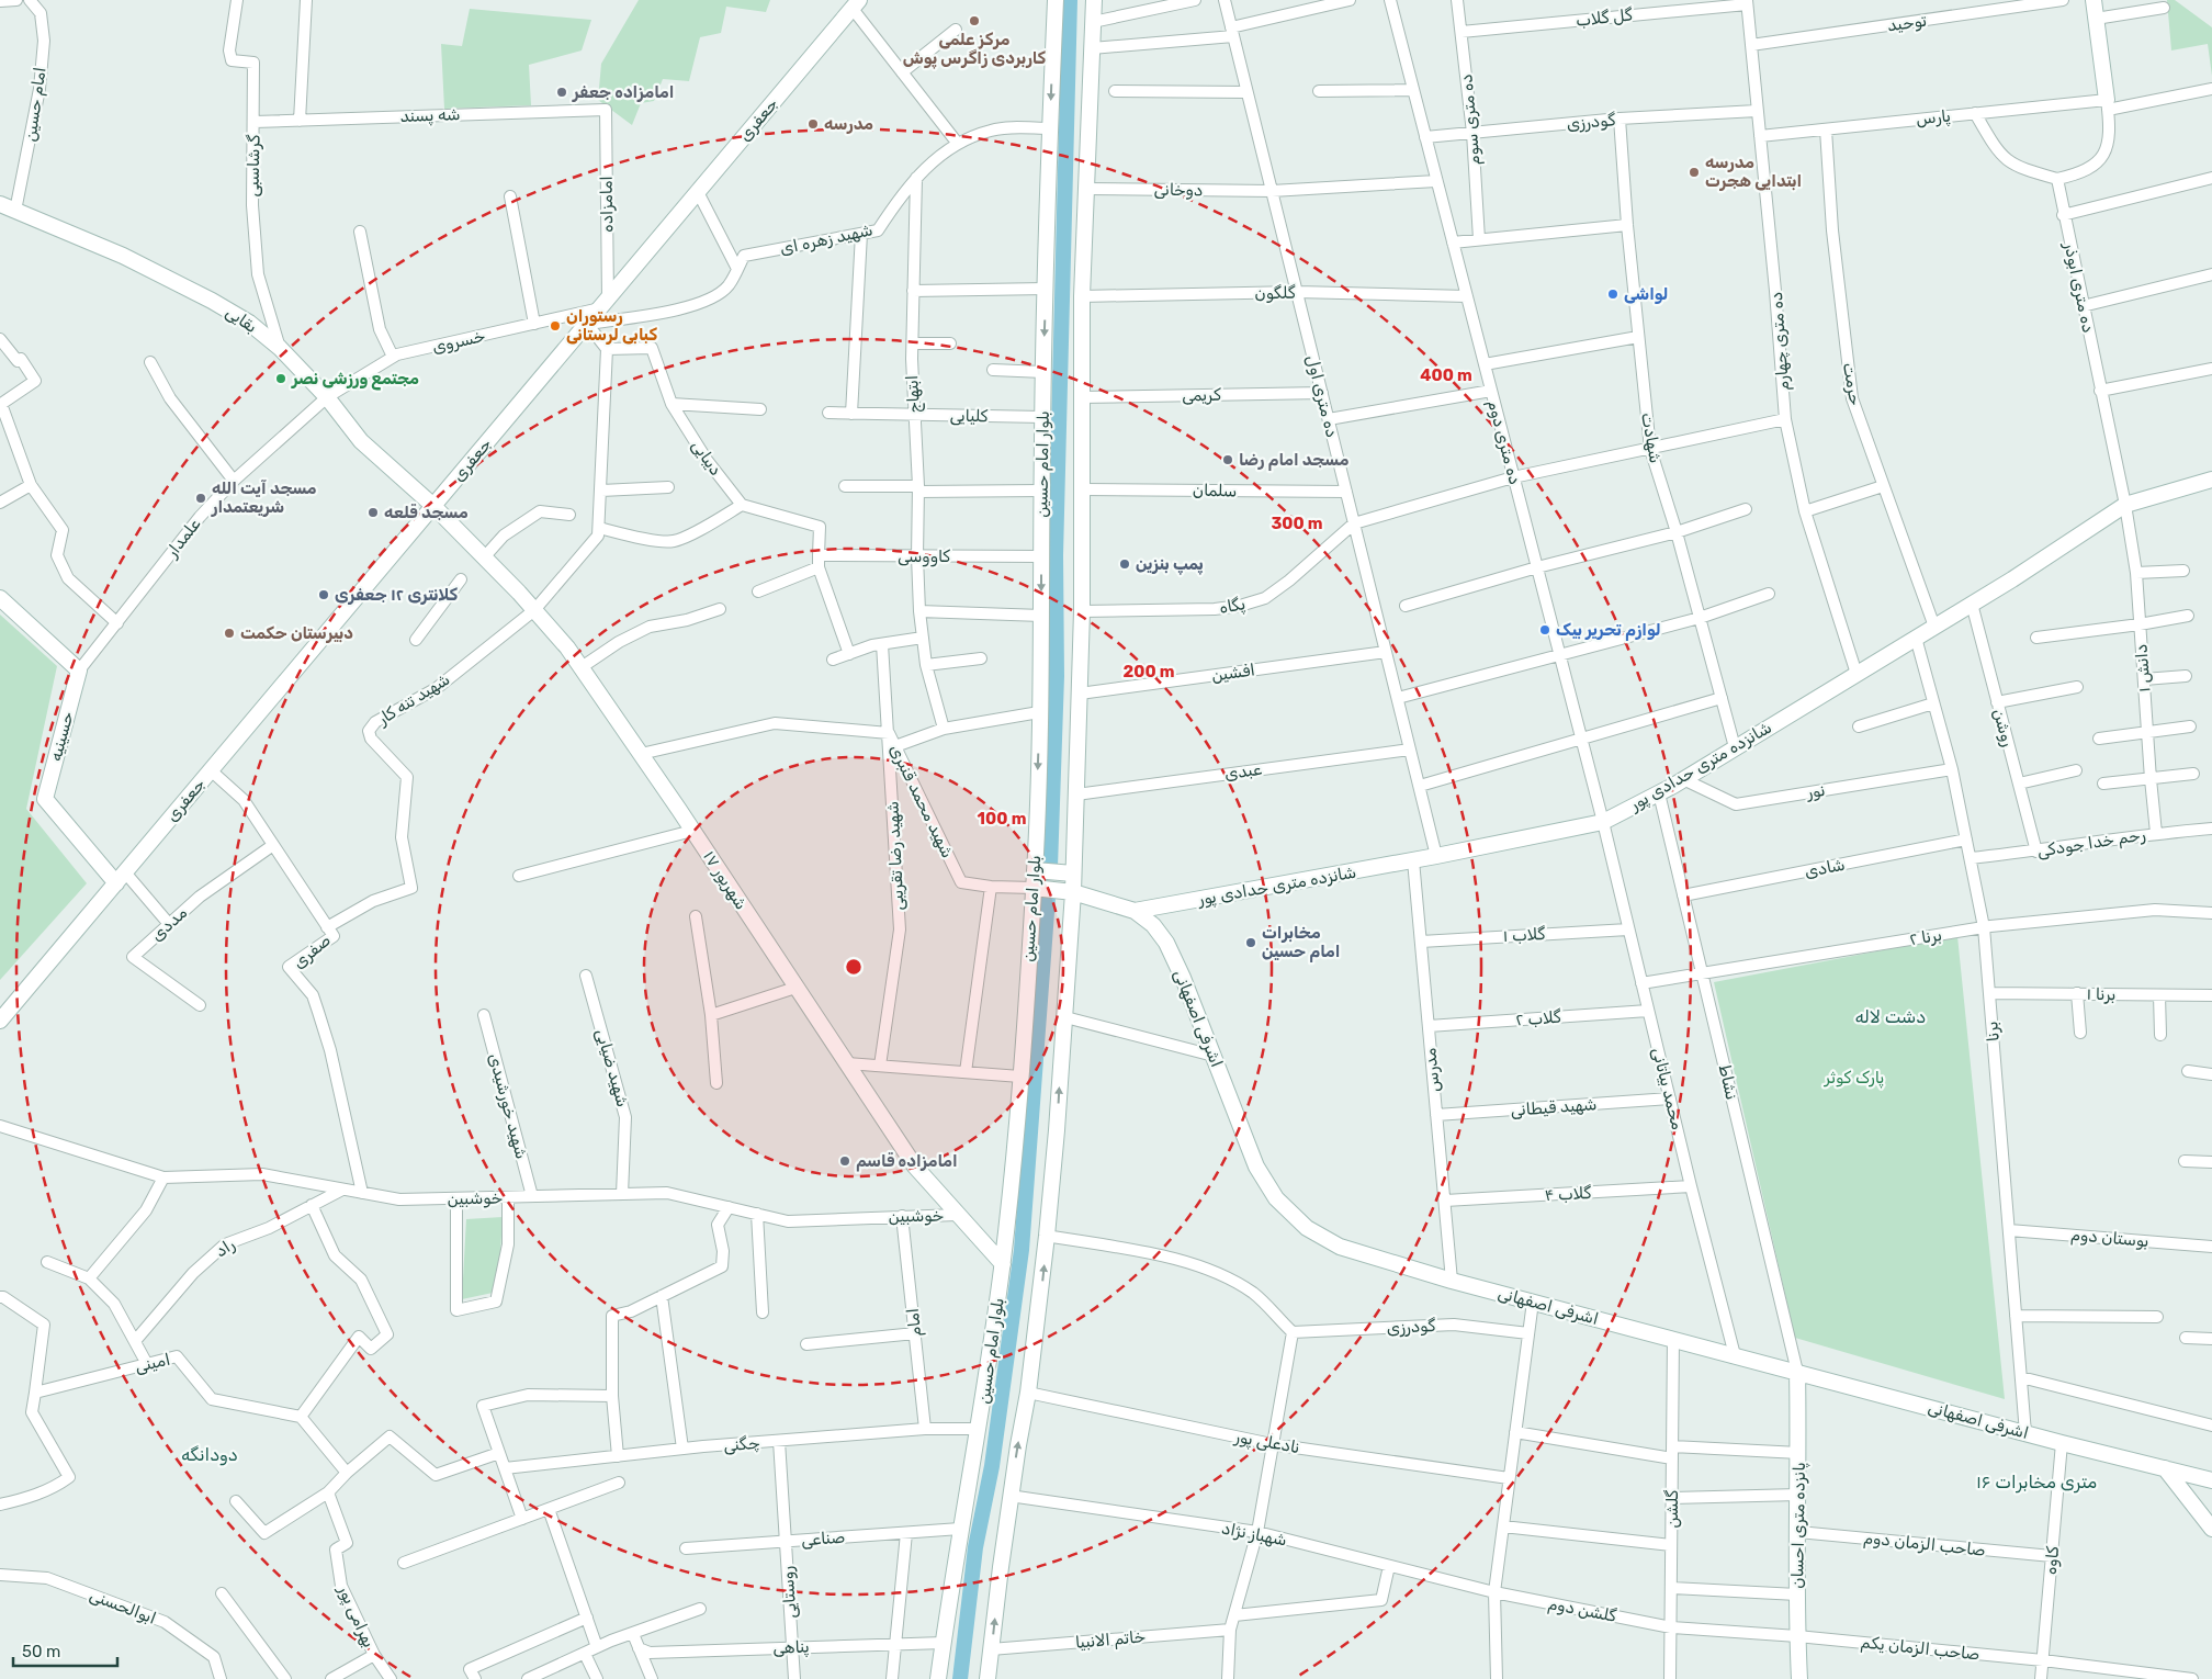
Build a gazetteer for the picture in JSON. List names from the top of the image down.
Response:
{
  "streets": {
    "main road": [
      "جعفری",
      "بقایی",
      "بلوار امام حسین",
      "حسینیه",
      "شانزده متری حدادی پور",
      "۱۷ شهریور",
      "اشرفی اصفهانی",
      "پانزده متری احسان"
    ],
    "street": [
      "گل گلاب",
      "توحید",
      "امام حسین",
      "شه پسند",
      "پارس",
      "ده متری سوم",
      "گودرزی",
      "گرشاسبی",
      "دوخانی",
      "امامزاده",
      "شهید زهره ای",
      "ده متری ابوذر",
      "گلگون",
      "خسروی",
      "ده متری چهارم",
      "حرمت",
      "ابتهاج",
      "کریمی",
      "ده متری اول",
      "کلیایی",
      "شهادت",
      "ده متری دوم",
      "دیبایی",
      "سلمان",
      "علمدار",
      "کاووسی",
      "پگاه",
      "دانش ۱",
      "افشین",
      "شهید تنه کار",
      "روشن",
      "عبدی",
      "نور",
      "شهید محمد قنبری",
      "رحم خدا جودکی",
      "شهید رضا تقریبی",
      "شادی",
      "مددی",
      "گلاب ۱",
      "برنا ۲",
      "صفری",
      "برنا ۱",
      "گلاب ۲",
      "برنا",
      "شهید ضیایی",
      "مدرس",
      "نشاط",
      "محمد بیاتانی",
      "شهید خورشیدی",
      "شهید قیطانی",
      "گلاب ۴",
      "خوشبین",
      "بوستان دوم",
      "راد",
      "امام",
      "امینی",
      "نادعلی پور",
      "چگنی",
      "گلشن",
      "شهباز نژاد",
      "صناعی",
      "صاحب الزمان دوم",
      "کاوه",
      "روستایی",
      "ابوالحسنی",
      "گلشن دوم",
      "بهرامی پور",
      "خاتم الانبیا",
      "پناهی",
      "صاحب الزمان یکم"
    ]
  },
  "crossings": [
    ["گل گلاب", "ده متری سوم"],
    ["گل گلاب", "ده متری چهارم"],
    ["توحید", "ده متری چهارم"],
    ["امام حسین", "بقایی"],
    ["شه پسند", "گرشاسبی"],
    ["شه پسند", "امامزاده"],
    ["پارس", "ده متری چهارم"],
    ["پارس", "حرمت"],
    ["جعفری", "امامزاده"],
    ["جعفری", "شهید زهره ای"],
    ["جعفری", "بقایی"],
    ["جعفری", "خسروی"],
    ["جعفری", "حسینیه"],
    ["جعفری", "۱۷ شهریور"],
    ["جعفری", "صفری"],
    ["ده متری سوم", "گودرزی"],
    ["گودرزی", "ده متری چهارم"],
    ["گودرزی", "شهادت"],
    ["گودرزی", "ده متری دوم"],
    ["گرشاسبی", "بقایی"],
    ["دوخانی", "ده متری اول"],
    ["دوخانی", "ده متری دوم"],
    ["امامزاده", "خسروی"],
    ["شهید زهره ای", "ابتهاج"],
    ["شهید زهره ای", "بلوار امام حسین"],
    ["ده متری ابوذر", "دانش ۱"],
    ["ده متری ابوذر", "شانزده متری حدادی پور"],
    ["گلگون", "ده متری اول"],
    ["گلگون", "ده متری دوم"],
    ["بقایی", "خسروی"],
    ["بقایی", "علمدار"],
    ["بقایی", "۱۷ شهریور"],
    ["خسروی", "علمدار"],
    ["ده متری چهارم", "شانزده متری حدادی پور"],
    ["حرمت", "شانزده متری حدادی پور"],
    ["ابتهاج", "کلیایی"],
    ["ابتهاج", "کاووسی"],
    ["کریمی", "ده متری اول"],
    ["ده متری اول", "سلمان"],
    ["ده متری اول", "پگاه"],
    ["ده متری اول", "افشین"],
    ["ده متری اول", "شانزده متری حدادی پور"],
    ["ده متری اول", "عبدی"],
    ["کلیایی", "بلوار امام حسین"],
    ["شهادت", "شانزده متری حدادی پور"],
    ["ده متری دوم", "شانزده متری حدادی پور"],
    ["ده متری دوم", "محمد بیاتانی"],
    ["بلوار امام حسین", "کاووسی"],
    ["بلوار امام حسین", "شهید محمد قنبری"],
    ["بلوار امام حسین", "۱۷ شهریور"],
    ["بلوار امام حسین", "اشرفی اصفهانی"],
    ["بلوار امام حسین", "چگنی"],
    ["بلوار امام حسین", "صناعی"],
    ["بلوار امام حسین", "پناهی"],
    ["علمدار", "حسینیه"],
    ["دانش ۱", "شانزده متری حدادی پور"],
    ["دانش ۱", "رحم خدا جودکی"],
    ["شهید تنه کار", "۱۷ شهریور"],
    ["شهید تنه کار", "صفری"],
    ["روشن", "شانزده متری حدادی پور"],
    ["روشن", "رحم خدا جودکی"],
    ["شانزده متری حدادی پور", "نور"],
    ["شانزده متری حدادی پور", "اشرفی اصفهانی"],
    ["شانزده متری حدادی پور", "برنا"],
    ["شانزده متری حدادی پور", "مدرس"],
    ["شانزده متری حدادی پور", "نشاط"],
    ["شانزده متری حدادی پور", "محمد بیاتانی"],
    ["نور", "برنا"],
    ["شهید محمد قنبری", "شهید رضا تقریبی"],
    ["شهید محمد قنبری", "۱۷ شهریور"],
    ["شهید محمد قنبری", "اشرفی اصفهانی"],
    ["رحم خدا جودکی", "برنا"],
    ["شادی", "برنا"],
    ["شادی", "نشاط"],
    ["۱۷ شهریور", "خوشبین"],
    ["مددی", "صفری"],
    ["گلاب ۱", "مدرس"],
    ["گلاب ۱", "محمد بیاتانی"],
    ["برنا ۲", "برنا"],
    ["برنا ۲", "نشاط"],
    ["برنا ۲", "محمد بیاتانی"],
    ["صفری", "خوشبین"],
    ["برنا ۱", "برنا"],
    ["اشرفی اصفهانی", "برنا"],
    ["اشرفی اصفهانی", "مدرس"],
    ["اشرفی اصفهانی", "نشاط"],
    ["اشرفی اصفهانی", "محمد بیاتانی"],
    ["اشرفی اصفهانی", "گلشن"],
    ["اشرفی اصفهانی", "پانزده متری احسان"],
    ["اشرفی اصفهانی", "کاوه"],
    ["گلاب ۲", "مدرس"],
    ["گلاب ۲", "محمد بیاتانی"],
    ["برنا", "بوستان دوم"],
    ["شهید ضیایی", "خوشبین"],
    ["مدرس", "شهید قیطانی"],
    ["مدرس", "گلاب ۴"],
    ["نشاط", "پانزده متری احسان"],
    ["محمد بیاتانی", "شهید قیطانی"],
    ["محمد بیاتانی", "گلاب ۴"],
    ["شهید خورشیدی", "خوشبین"],
    ["خوشبین", "راد"],
    ["خوشبین", "امام"],
    ["امام", "چگنی"],
    ["چگنی", "روستایی"],
    ["گلشن", "گلشن دوم"],
    ["پانزده متری احسان", "صاحب الزمان دوم"],
    ["پانزده متری احسان", "گلشن دوم"],
    ["پانزده متری احسان", "صاحب الزمان یکم"],
    ["شهباز نژاد", "گلشن دوم"],
    ["صناعی", "روستایی"],
    ["صاحب الزمان دوم", "کاوه"],
    ["کاوه", "صاحب الزمان یکم"],
    ["روستایی", "پناهی"],
    ["گلشن دوم", "صاحب الزمان یکم"]
  ],
  "districts": ["دشت لاله", "دودانگه", "۱۶ متری مخابرات"],
  "parks": ["پارک کوثر"],
  "places": [
    "مرکز علمی کاربردی زاگرس پوش",
    "امامزاده جعفر",
    "مدرسه",
    "مدرسه ابتدایی هجرت",
    "لواشی",
    "رستوران کبابی لرستانی",
    "مجتمع ورزشی نصر",
    "مسجد امام رضا",
    "مسجد آیت الله شریعتمدار",
    "مسجد قلعه",
    "پمپ بنزین",
    "کلانتری ۱۲ جعفری",
    "لوازم تحریر بیک",
    "دبیرستان حکمت",
    "مخابرات امام حسین",
    "امامزاده قاسم"
  ],
  "scale_bar": "50 m",
  "rings": [
    "400 m",
    "300 m",
    "200 m",
    "100 m"
  ]
}
